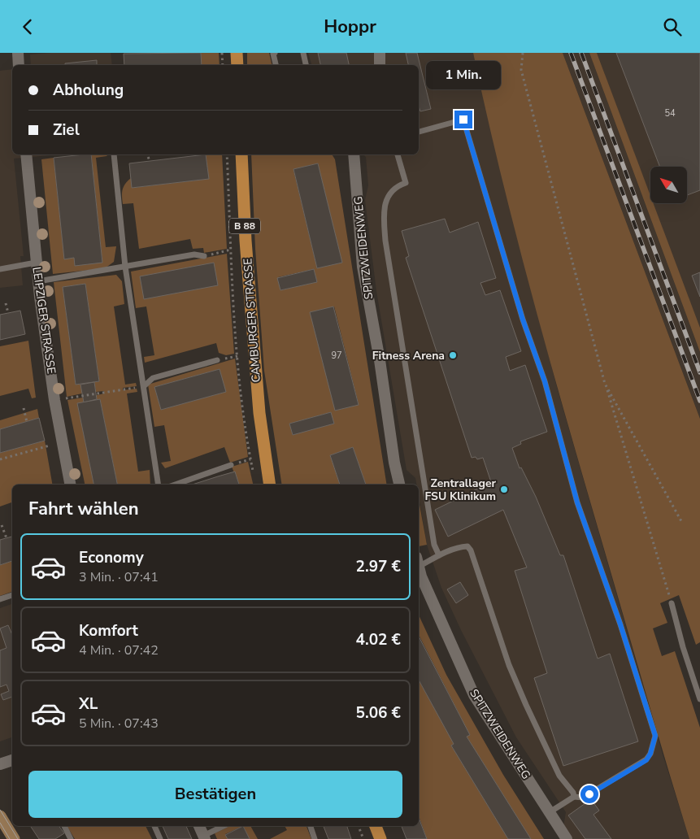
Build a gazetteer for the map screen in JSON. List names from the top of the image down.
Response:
{
  "streets": {
    "main road": ["B 88", "CAMBURGER STRASSE"],
    "street": ["SPITZWEIDENWEG", "LEIPZIGER STRASSE"]
  },
  "places": ["Fitness Arena", "Zentrallager FSU Klinikum"],
  "house_numbers": ["54", "97"],
  "north": "top left",
  "page": {
    "header": "Hoppr",
    "bubble": "1 Min.",
    "banner": ["Abholung", "Ziel"],
    "heading": "Fahrt wählen",
    "list": [
      {
        "name": "Economy",
        "note": "3 Min. · 07:41",
        "value": "2.97 €"
      },
      {
        "name": "Komfort",
        "note": "4 Min. · 07:42",
        "value": "4.02 €"
      },
      {
        "name": "XL",
        "note": "5 Min. · 07:43",
        "value": "5.06 €"
      }
    ],
    "buttons": "Bestätigen"
  }
}
